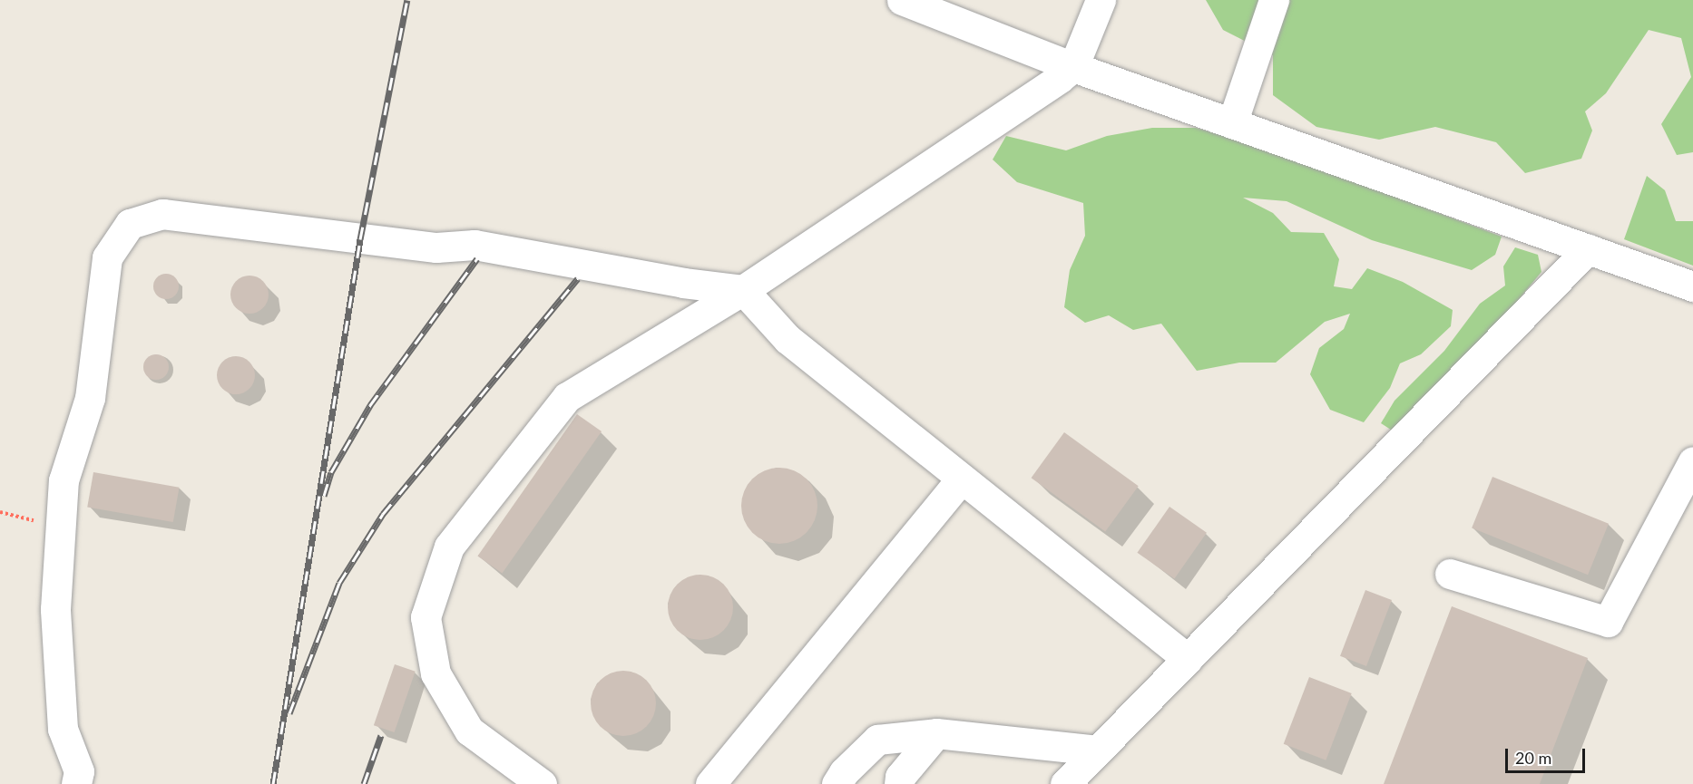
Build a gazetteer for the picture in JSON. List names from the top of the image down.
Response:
{
  "scale_bar": "20 m"
}
